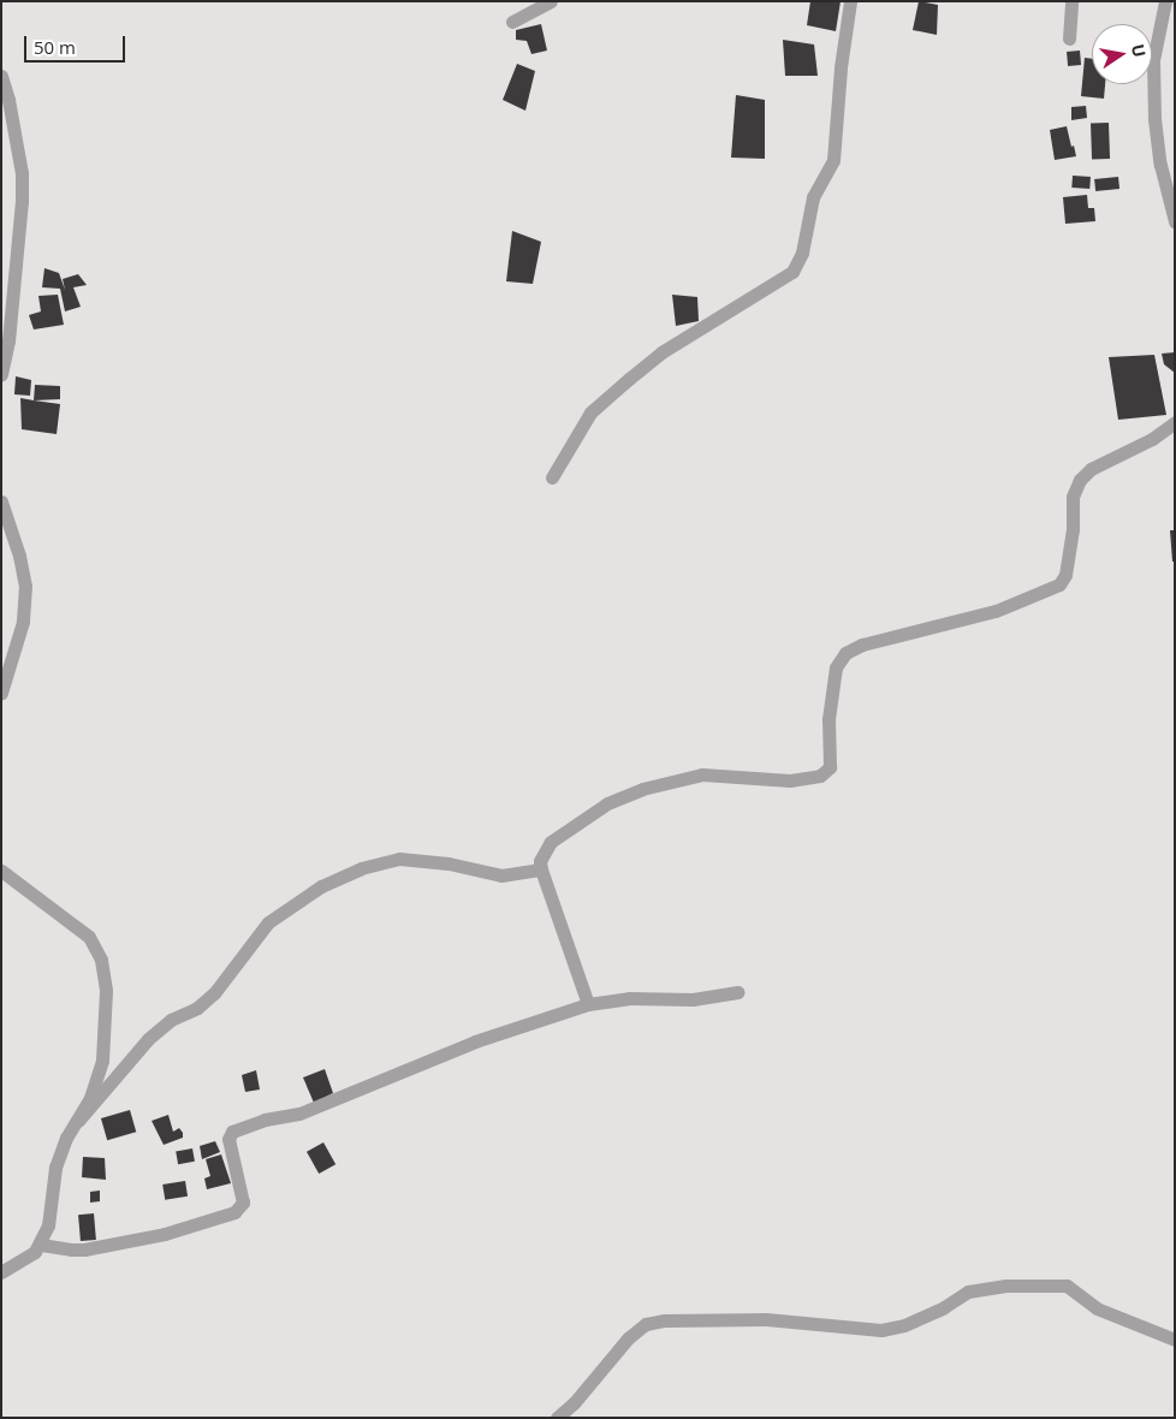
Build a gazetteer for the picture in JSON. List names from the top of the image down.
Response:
{
  "scale_bar": "50 m",
  "north": "right"
}
